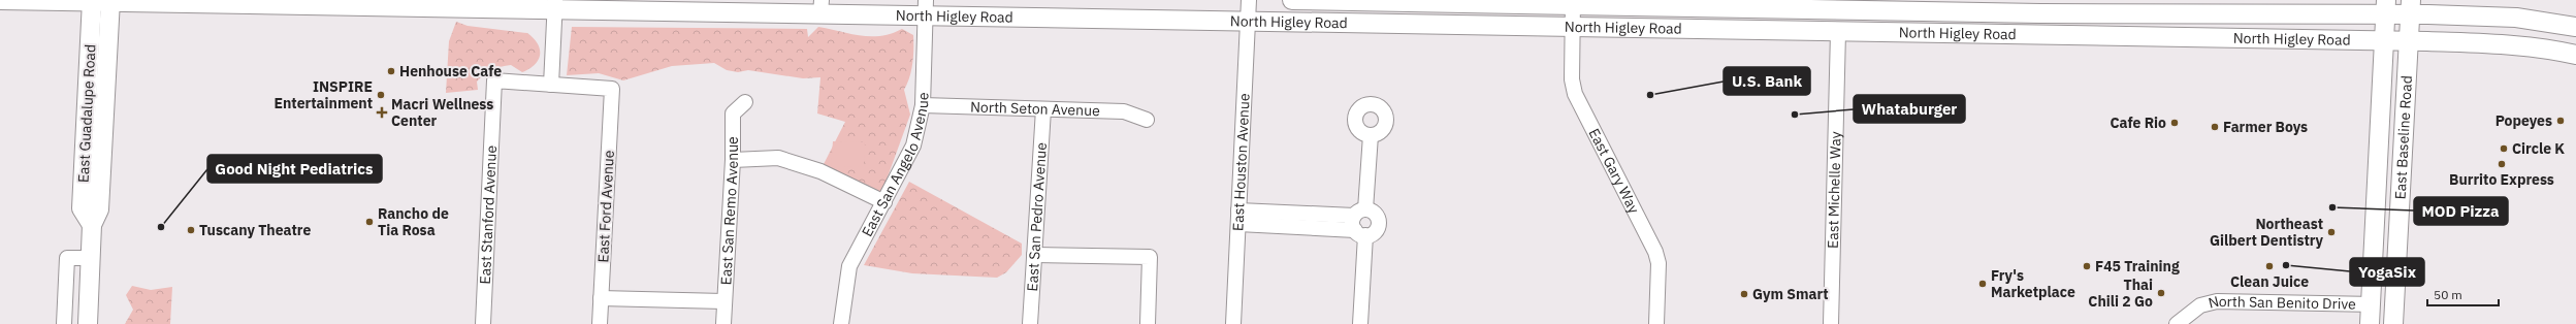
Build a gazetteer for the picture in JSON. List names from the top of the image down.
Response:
{
  "streets": {
    "main road": ["North Higley Road", "East Guadalupe Road", "East Baseline Road"],
    "street": [
      "North Seton Avenue",
      "East Houston Avenue",
      "East San Angelo Avenue",
      "East Gary Way",
      "East Michelle Way",
      "East Ford Avenue",
      "East San Remo Avenue",
      "East Stanford Avenue",
      "East San Pedro Avenue",
      "North San Benito Drive"
    ]
  },
  "crossings": [
    ["North Higley Road", "East Guadalupe Road"],
    ["North Higley Road", "East Baseline Road"],
    ["North Higley Road", "East Houston Avenue"],
    ["North Higley Road", "East San Angelo Avenue"],
    ["North Higley Road", "East Gary Way"],
    ["North Higley Road", "East Michelle Way"],
    ["North Seton Avenue", "East San Angelo Avenue"],
    ["North Seton Avenue", "East San Pedro Avenue"],
    ["East Baseline Road", "North San Benito Drive"],
    ["East Ford Avenue", "East Stanford Avenue"]
  ],
  "places": {
    "other": [
      "Henhouse Cafe",
      "INSPIRE Entertainment",
      "U.S. Bank",
      "Whataburger",
      "Popeyes",
      "Cafe Rio",
      "Farmer Boys",
      "Circle K",
      "Burrito Express",
      "MOD Pizza",
      "Rancho de Tia Rosa",
      "Good Night Pediatrics",
      "Tuscany Theatre",
      "Northeast Gilbert Dentistry",
      "YogaSix",
      "F45 Training",
      "Clean Juice",
      "Fry's Marketplace",
      "Thai Chili 2 Go",
      "Gym Smart"
    ],
    "health": ["Macri Wellness Center"]
  },
  "scale_bar": "50 m"
}
